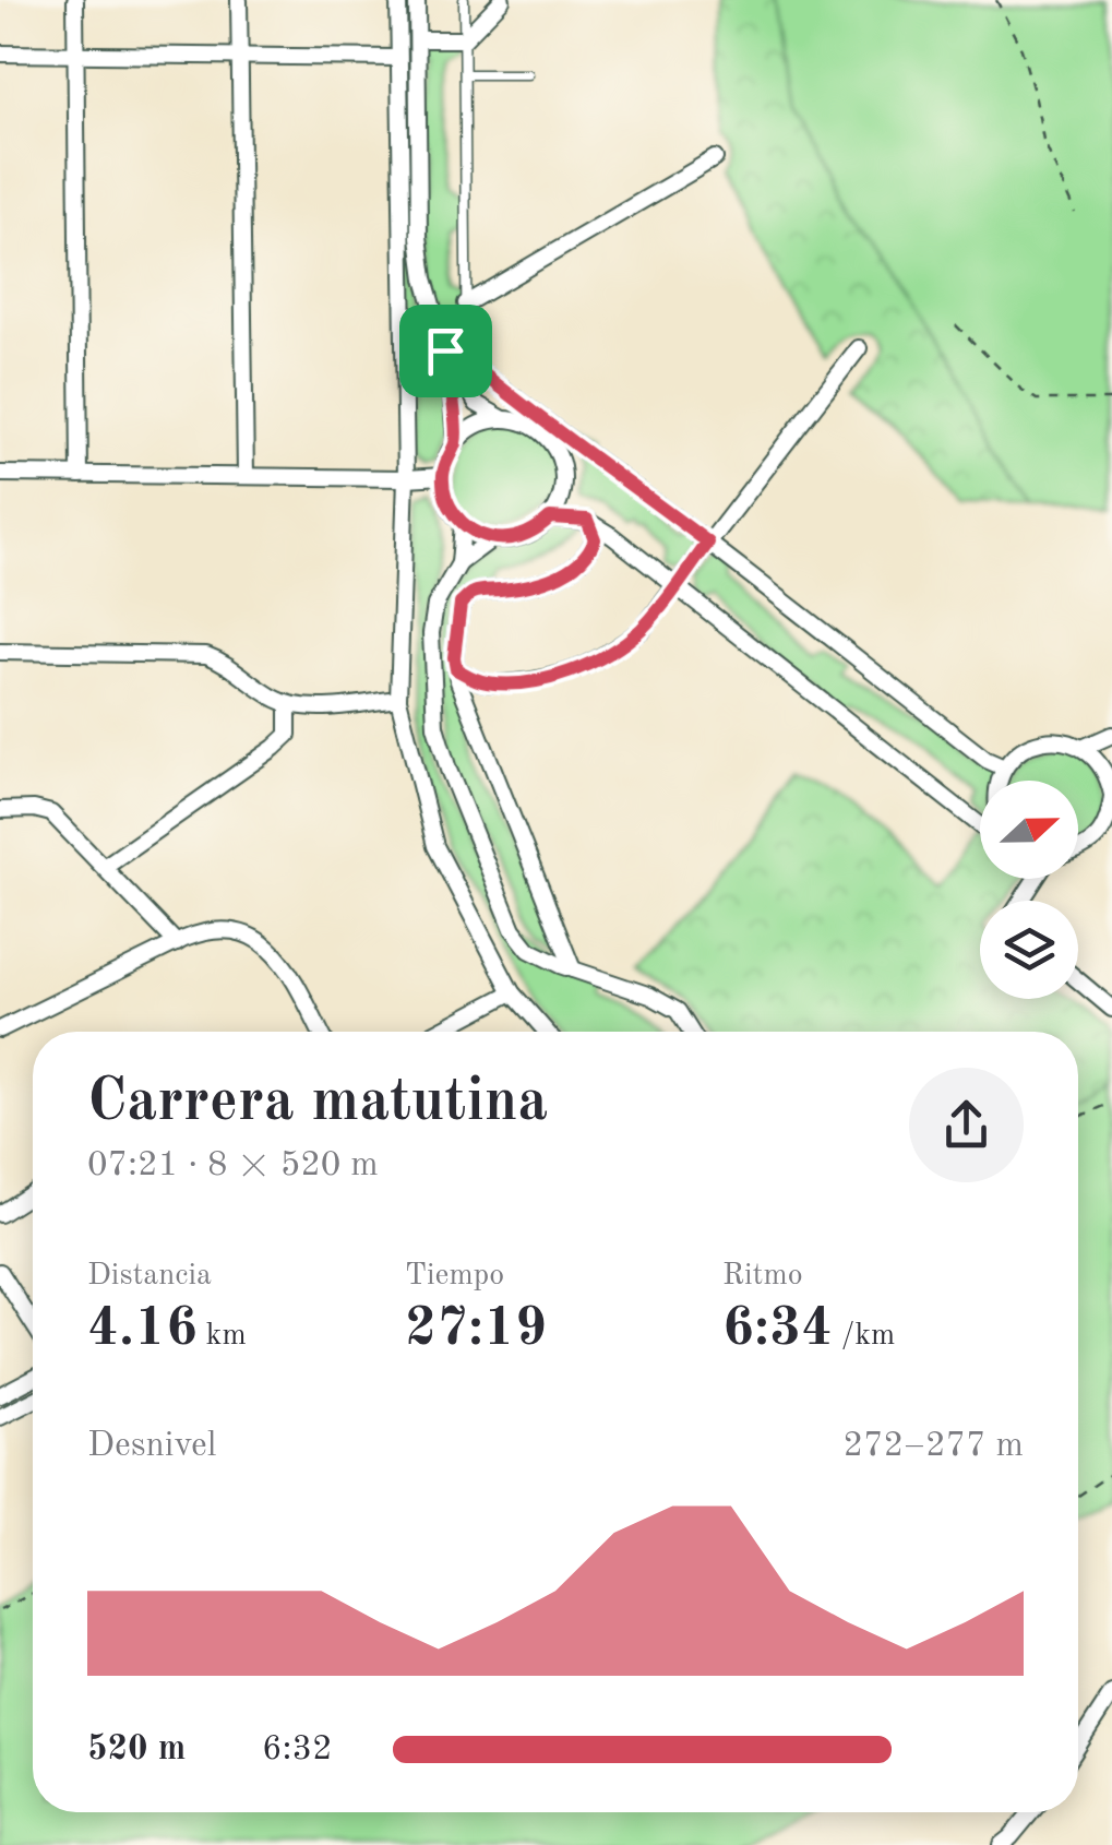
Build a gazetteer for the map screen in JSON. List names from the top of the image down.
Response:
{
  "north": "right",
  "page": {
    "heading": ["Carrera matutina", "07:21 · 8 × 520 m"],
    "stats": [
      ["Distancia", "4.16 km"],
      ["Tiempo", "27:19"],
      ["Ritmo", "6:34 /km"]
    ],
    "chart": ["Desnivel", "272–277 m"],
    "list": [
      {
        "name": "520 m",
        "note": "6:32"
      }
    ]
  }
}
